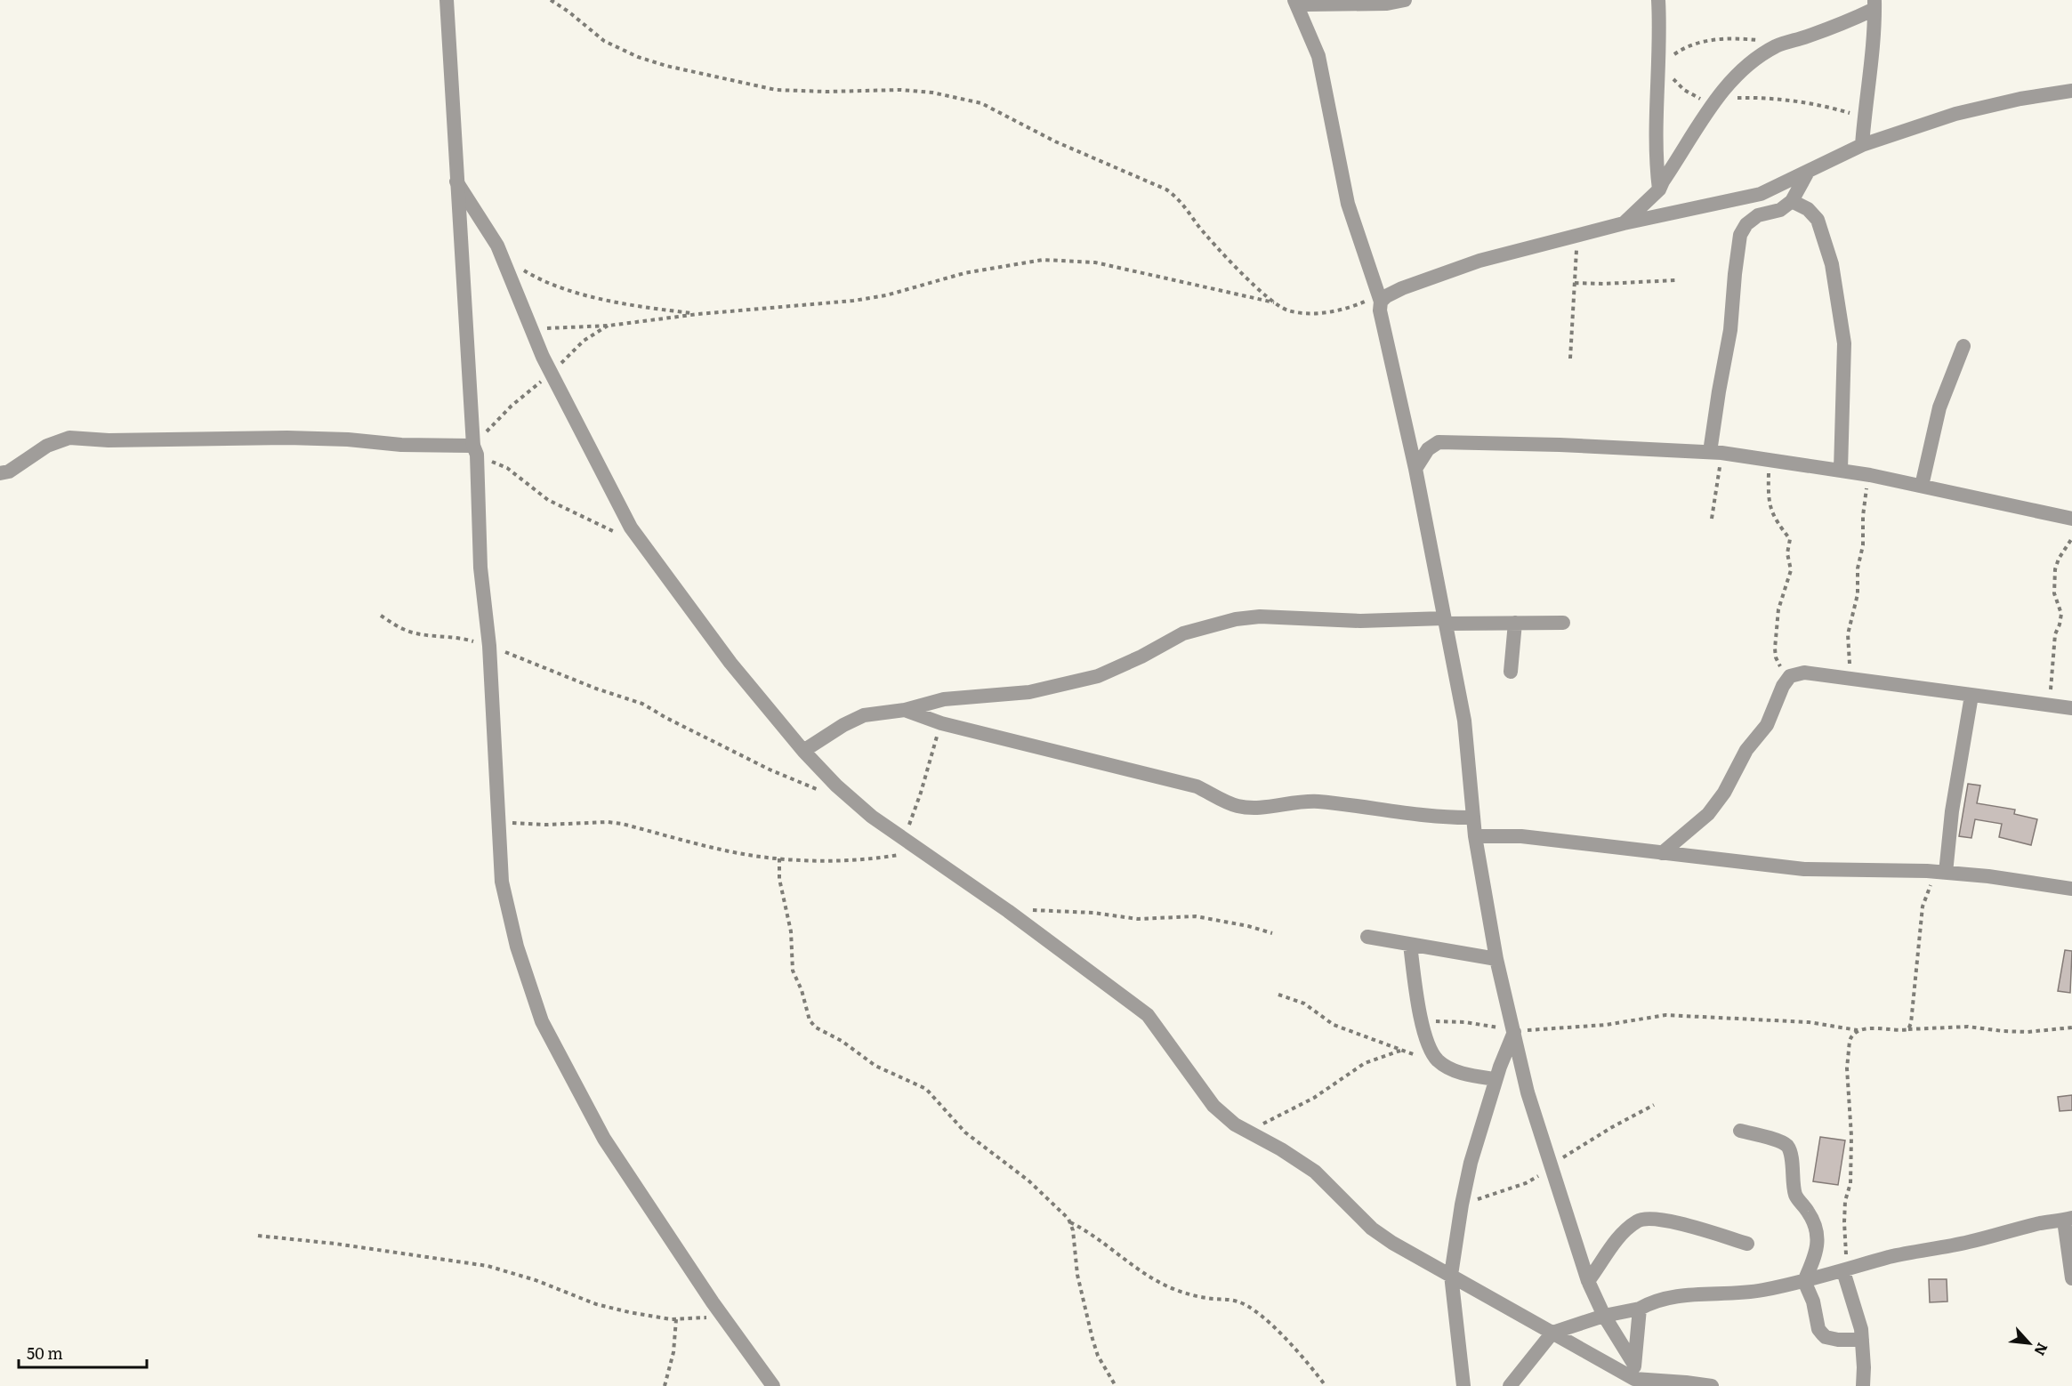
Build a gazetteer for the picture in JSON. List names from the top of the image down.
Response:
{
  "scale_bar": "50 m",
  "north": "bottom right"
}
